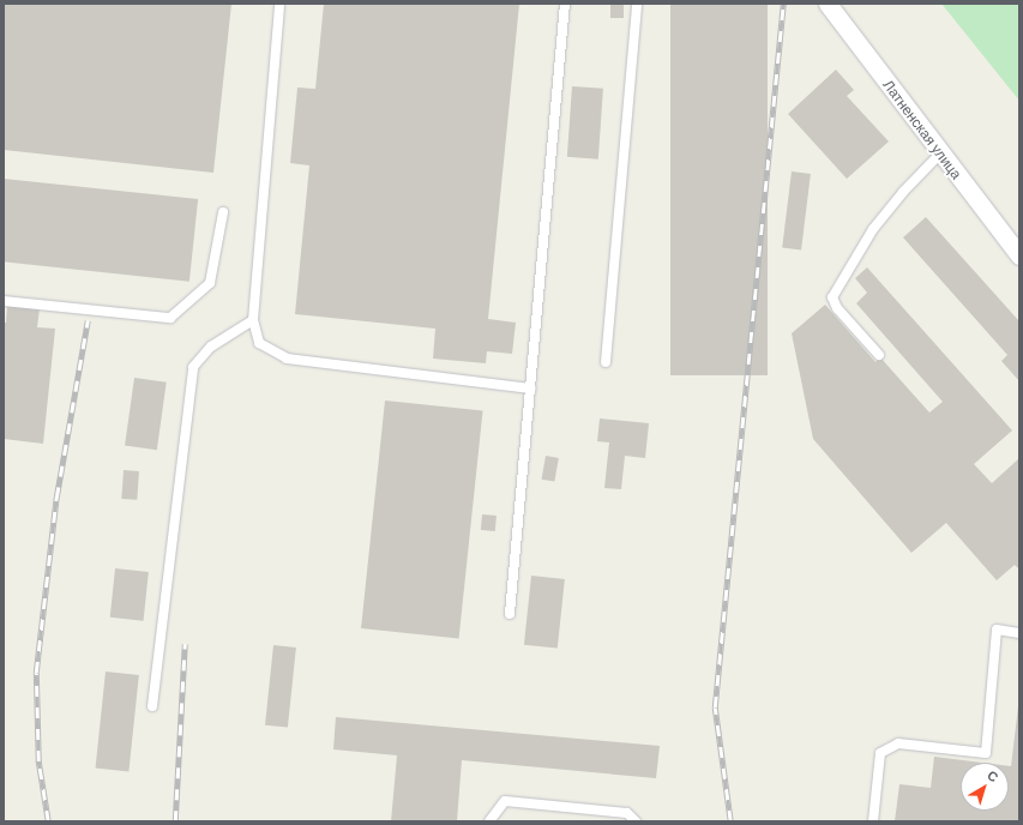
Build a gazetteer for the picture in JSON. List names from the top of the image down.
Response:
{
  "streets": {
    "street": ["Латненская улица"]
  },
  "north": "top right"
}
